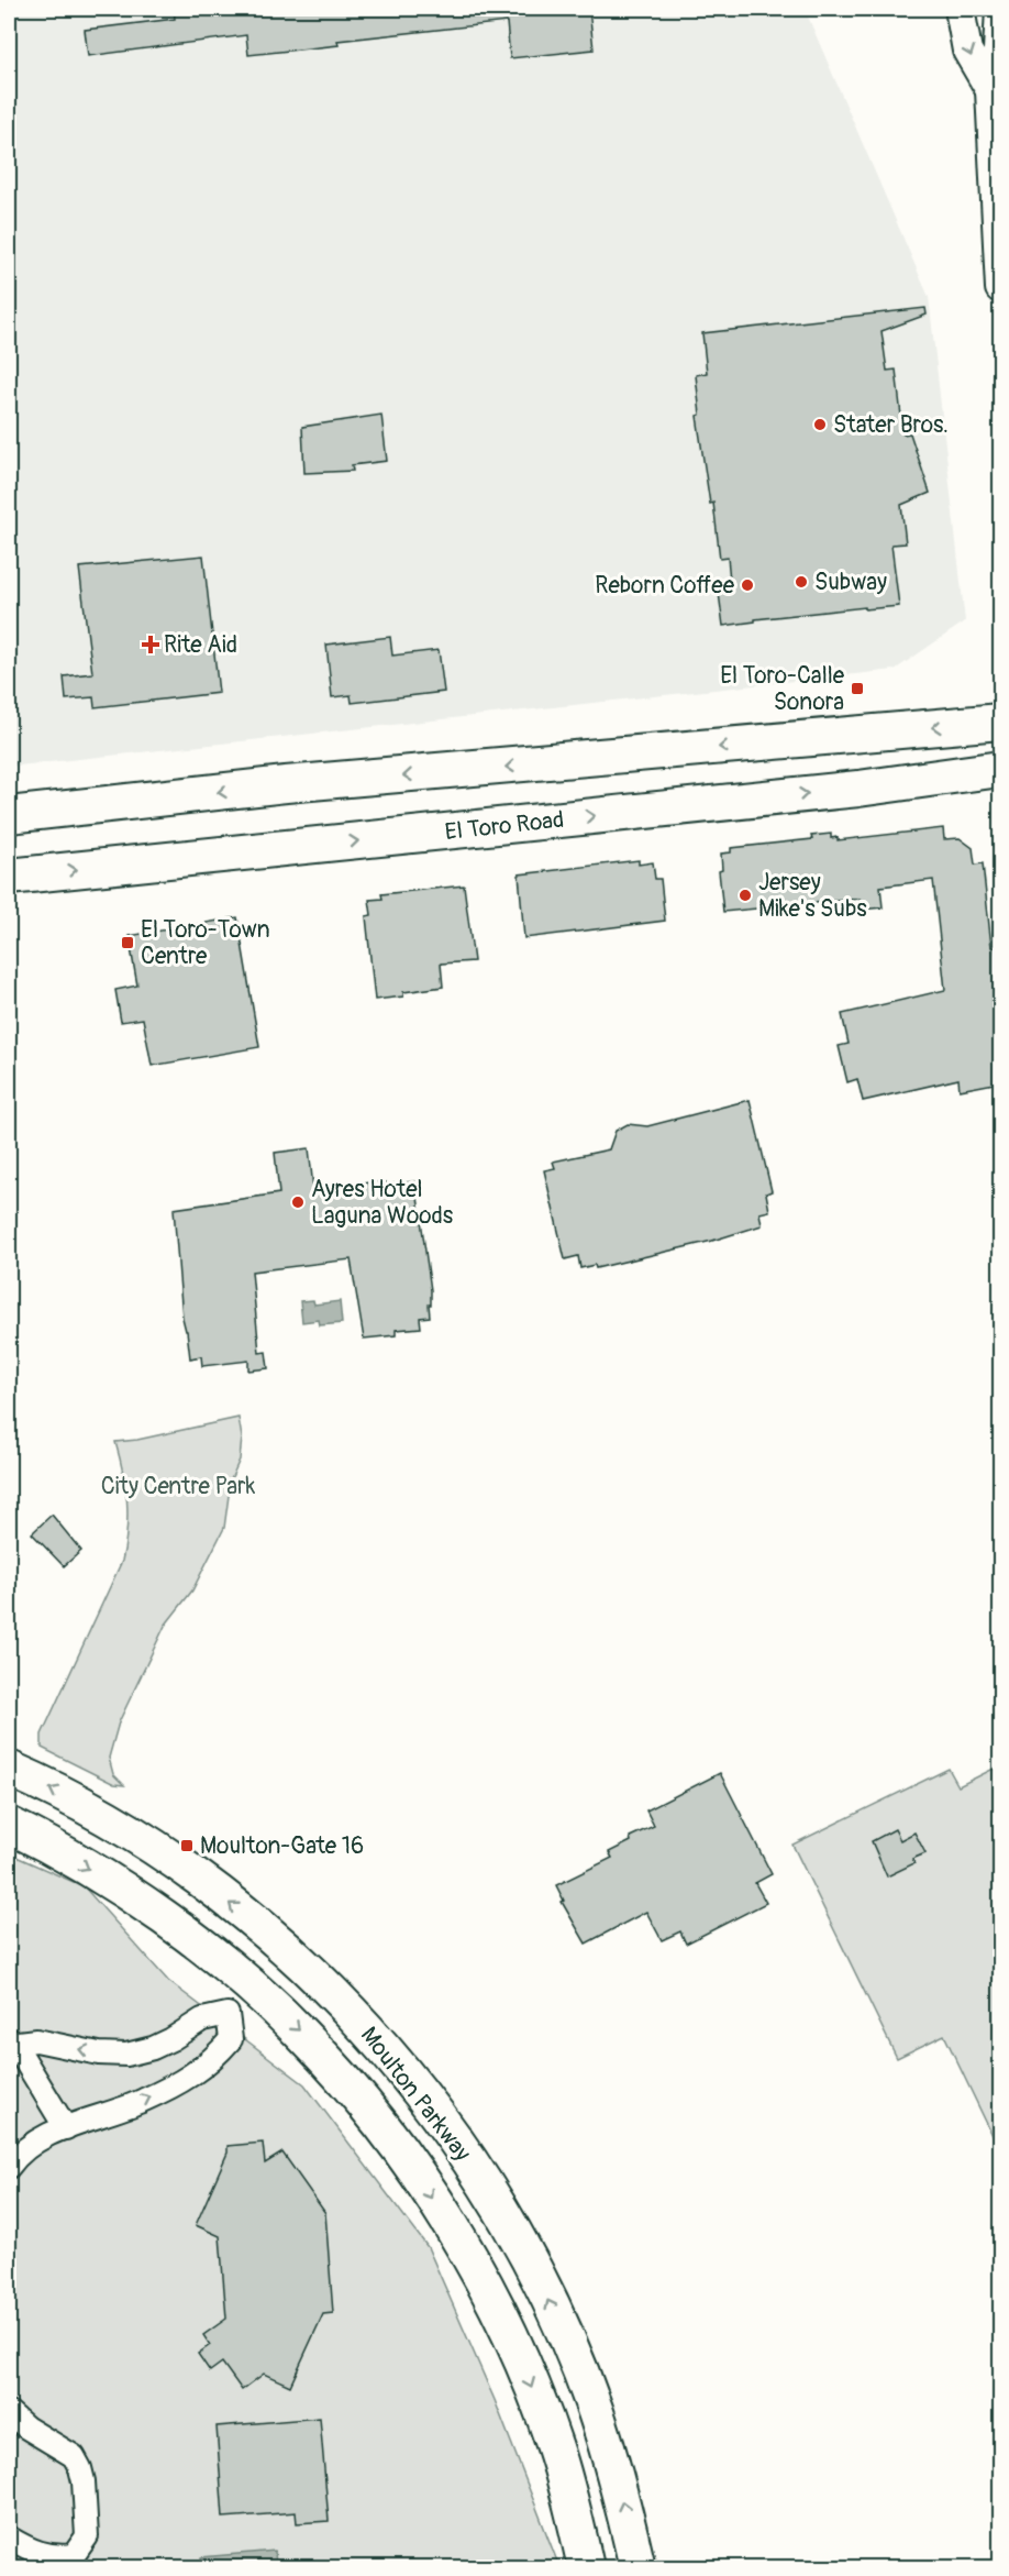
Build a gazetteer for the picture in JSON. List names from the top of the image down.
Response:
{
  "streets": {
    "main road": ["El Toro Road", "Moulton Parkway"]
  },
  "parks": ["City Centre Park"],
  "places": {
    "other": [
      "Stater Bros.",
      "Subway",
      "Reborn Coffee",
      "Jersey Mike's Subs",
      "Ayres Hotel Laguna Woods"
    ],
    "health": ["Rite Aid"],
    "transit": ["El Toro-Calle Sonora", "El Toro-Town Centre", "Moulton-Gate 16"]
  }
}
